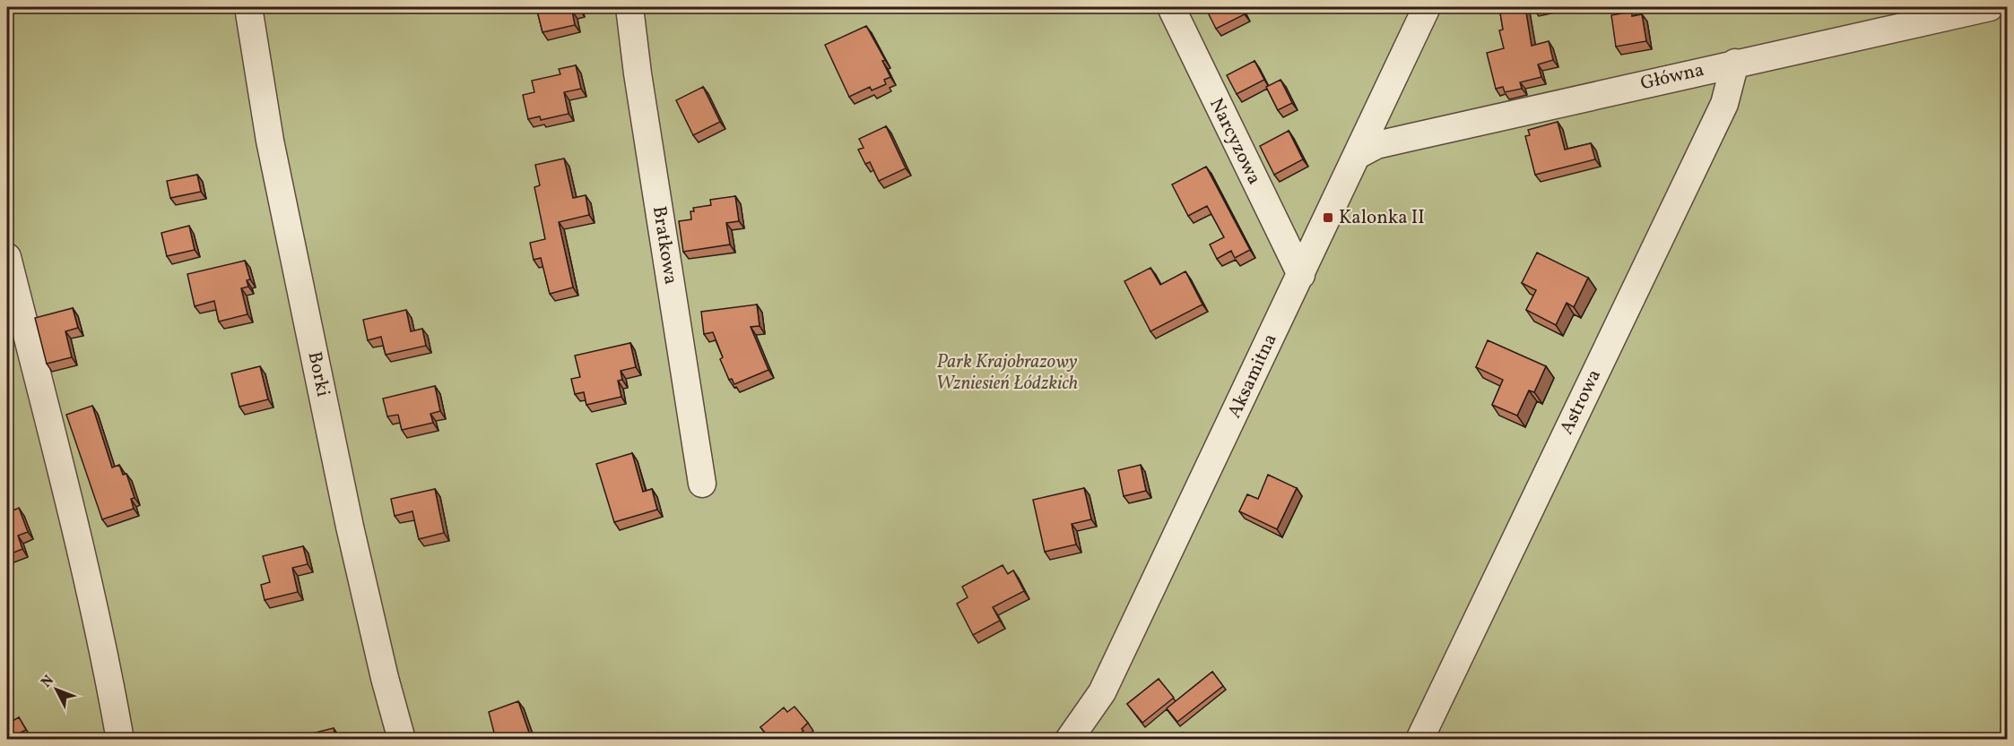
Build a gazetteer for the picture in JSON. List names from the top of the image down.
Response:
{
  "streets": {
    "street": [
      "Główna",
      "Narcyzowa",
      "Bratkowa",
      "Borki",
      "Aksamitna",
      "Astrowa"
    ]
  },
  "crossings": [
    ["Główna", "Aksamitna"],
    ["Główna", "Astrowa"],
    ["Narcyzowa", "Aksamitna"]
  ],
  "parks": ["Park Krajobrazowy Wzniesień Łódzkich"],
  "places": {
    "transit": ["Kalonka II"]
  },
  "north": "top left"
}
